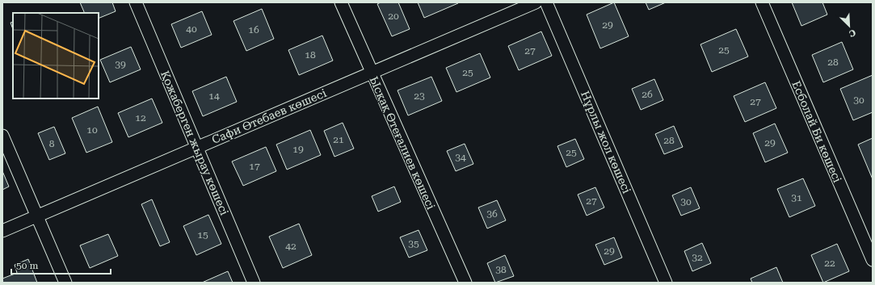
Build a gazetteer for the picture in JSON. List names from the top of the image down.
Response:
{
  "streets": {
    "street": [
      "Сафи Өтебаев көшесі",
      "Есболай Би көшесі",
      "Нұрлы жол көшесі",
      "Қожаберген жырау көшесі",
      "Ысқақ Өтеғалиев көшесі"
    ]
  },
  "crossings": [
    ["Сафи Өтебаев көшесі", "Қожаберген жырау көшесі"],
    ["Сафи Өтебаев көшесі", "Ысқақ Өтеғалиев көшесі"]
  ],
  "house_numbers": [
    "20",
    "29",
    "40",
    "16",
    "25",
    "27",
    "18",
    "28",
    "39",
    "25",
    "26",
    "14",
    "23",
    "30",
    "27",
    "12",
    "10",
    "21",
    "28",
    "29",
    "8",
    "19",
    "25",
    "34",
    "17",
    "31",
    "27",
    "30",
    "36",
    "15",
    "35",
    "42",
    "29",
    "32",
    "22",
    "38"
  ],
  "scale_bar": "50 m",
  "north": "bottom right"
}
